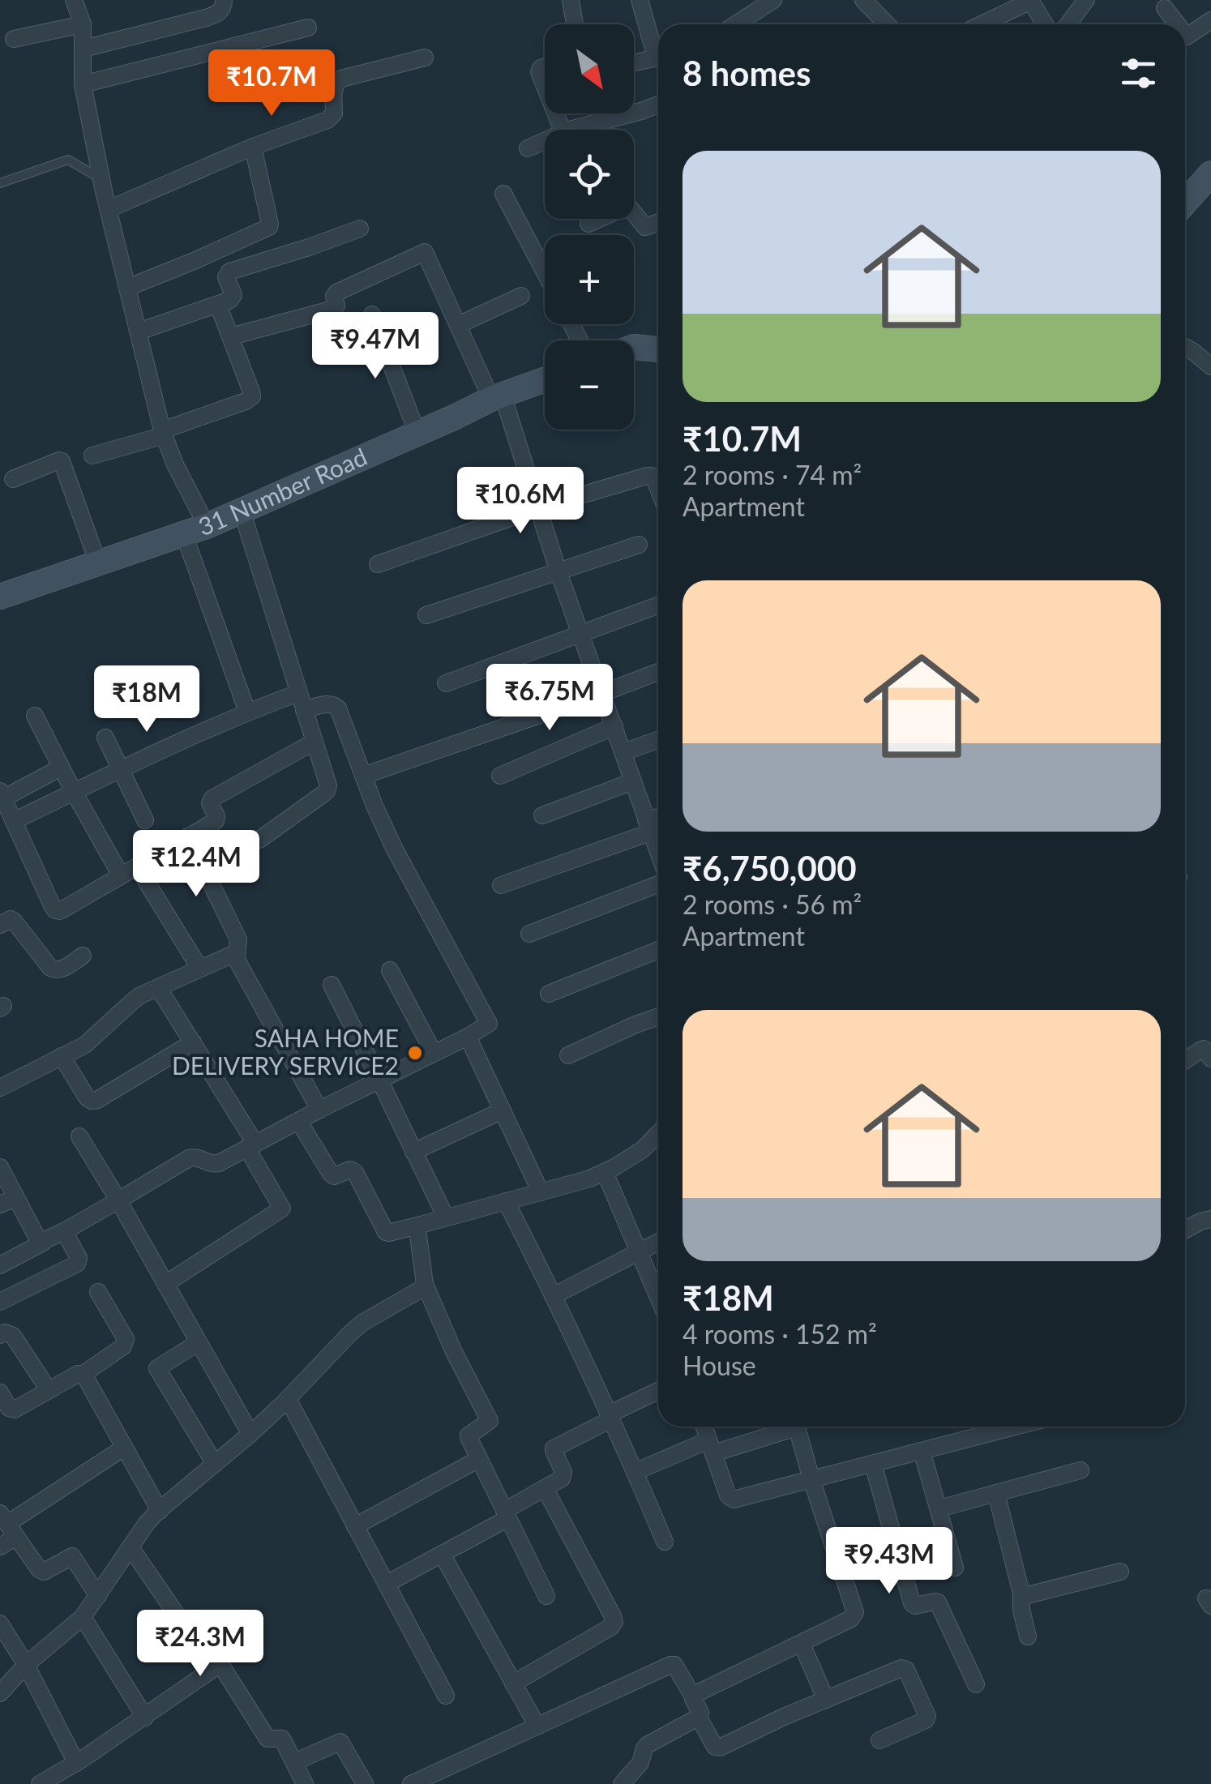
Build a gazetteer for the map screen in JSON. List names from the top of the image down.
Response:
{
  "streets": {
    "main road": ["31 Number Road"]
  },
  "places": ["SAHA HOME DELIVERY SERVICE2"],
  "north": "bottom right",
  "page": {
    "map_buttons": ["+", "−"],
    "heading": "8 homes",
    "price": [
      "₹10.7M",
      "₹9.47M",
      "₹10.6M",
      "₹6.75M",
      "₹18M",
      "₹12.4M",
      "₹9.43M",
      "₹24.3M"
    ],
    "list": [
      {
        "name": "₹10.7M",
        "note": "2 rooms · 74 m² · Apartment"
      },
      {
        "name": "₹6,750,000",
        "note": "2 rooms · 56 m² · Apartment"
      },
      {
        "name": "₹18M",
        "note": "4 rooms · 152 m² · House"
      }
    ]
  }
}
